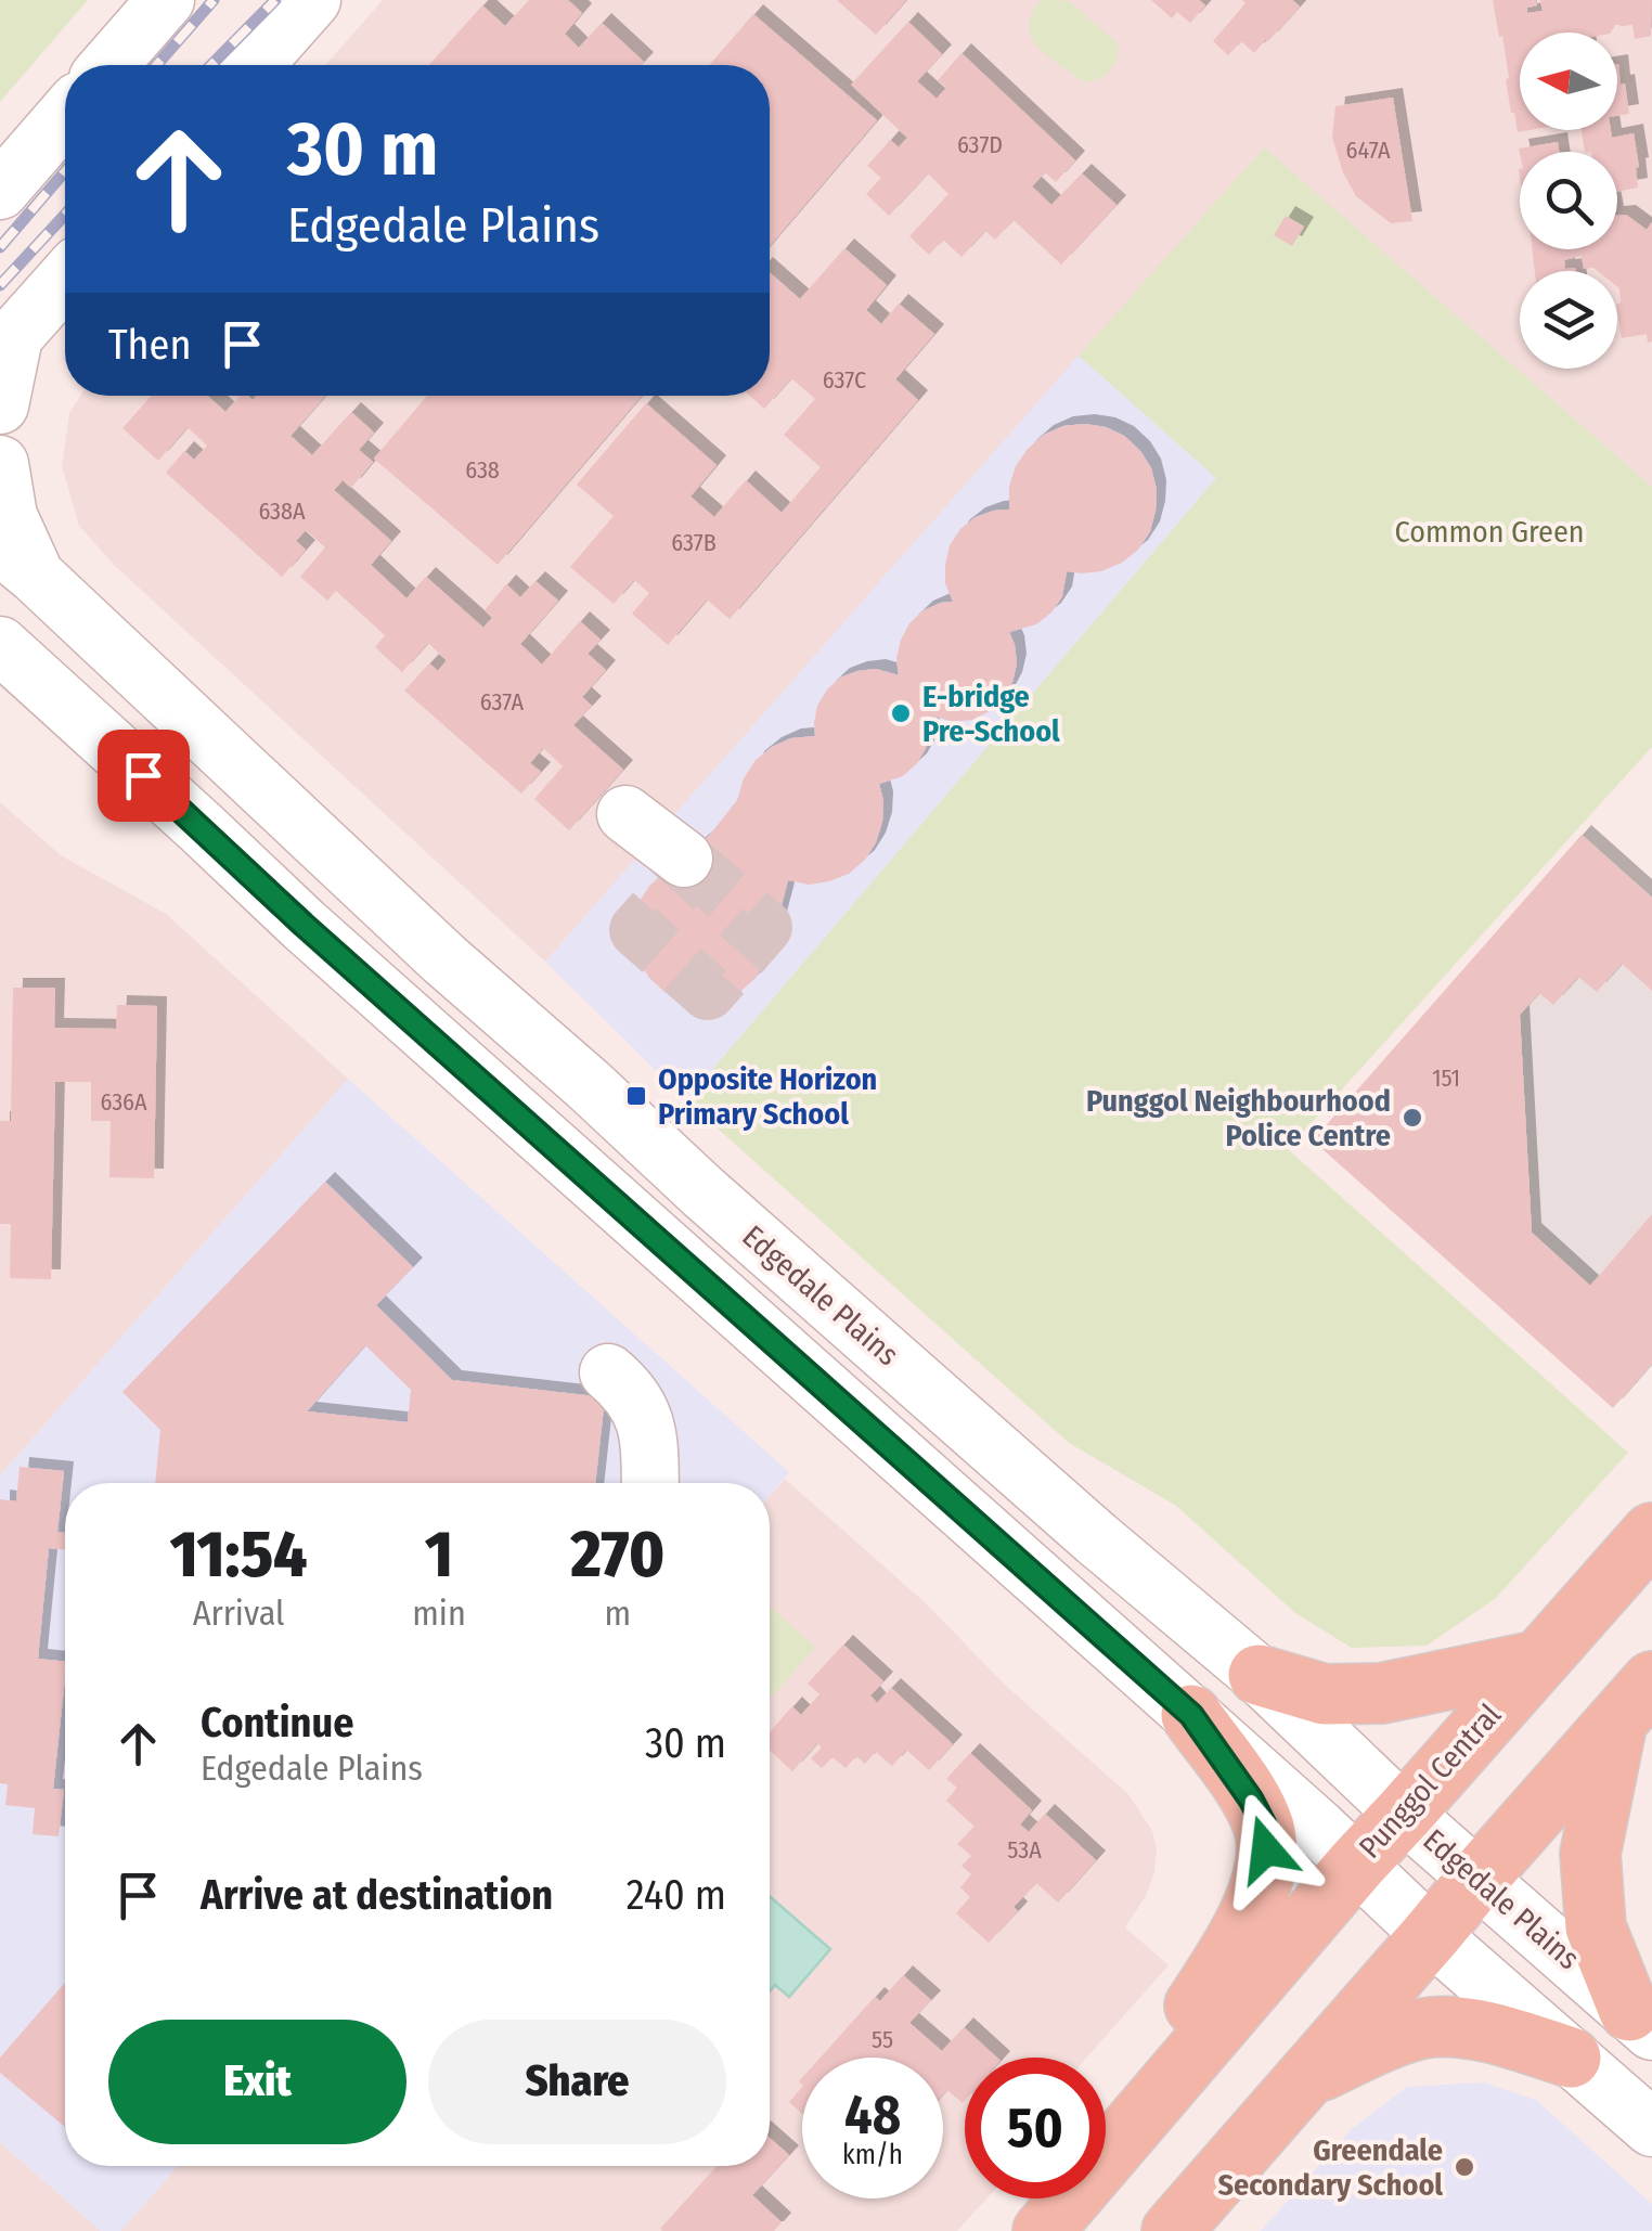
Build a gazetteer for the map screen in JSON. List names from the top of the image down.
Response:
{
  "streets": {
    "main road": ["Punggol Central"],
    "street": ["Edgedale Plains"]
  },
  "crossings": [
    ["Edgedale Plains", "Punggol Central"]
  ],
  "parks": ["Common Green"],
  "places": {
    "other": ["E-bridge Pre-School", "Punggol Neighbourhood Police Centre", "Greendale Secondary School"],
    "transit": ["Opposite Horizon Primary School"]
  },
  "house_numbers": [
    "637D",
    "647A",
    "637C",
    "638",
    "638A",
    "637B",
    "637A",
    "151",
    "636A",
    "53A",
    "55"
  ],
  "north": "left",
  "page": {
    "turn": ["30 m", "Edgedale Plains"],
    "then": "Then",
    "eta": [
      "11:54",
      "Arrival",
      "1",
      "min",
      "270",
      "m"
    ],
    "list": [
      {
        "name": "Continue",
        "note": "Edgedale Plains",
        "value": "30 m"
      },
      {
        "name": "Arrive at destination",
        "value": "240 m"
      }
    ],
    "buttons": ["Exit", "Share"],
    "speed": "48 km/h",
    "limit": "50"
  }
}
